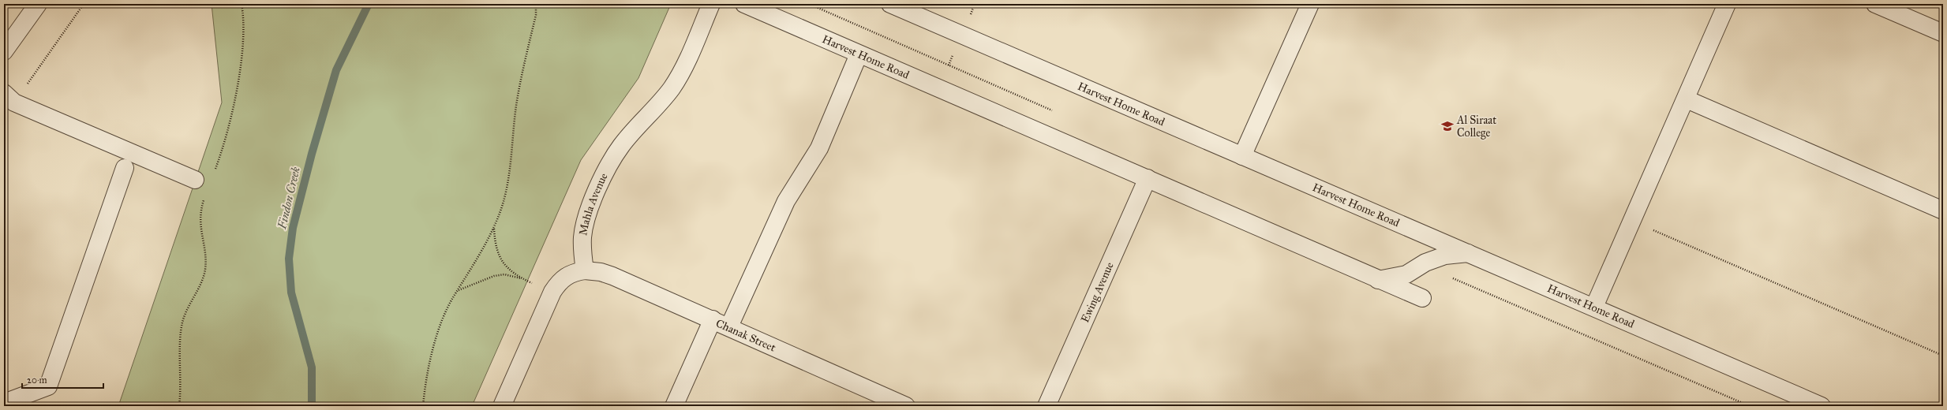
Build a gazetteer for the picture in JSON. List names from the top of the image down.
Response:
{
  "streets": {
    "street": [
      "Harvest Home Road",
      "Mahla Avenue",
      "Ewing Avenue",
      "Chanak Street"
    ]
  },
  "crossings": [
    ["Harvest Home Road", "Ewing Avenue"],
    ["Mahla Avenue", "Chanak Street"]
  ],
  "water": ["Findon Creek"],
  "places": {
    "school or university": ["Al Siraat College"]
  },
  "scale_bar": "20 m"
}
